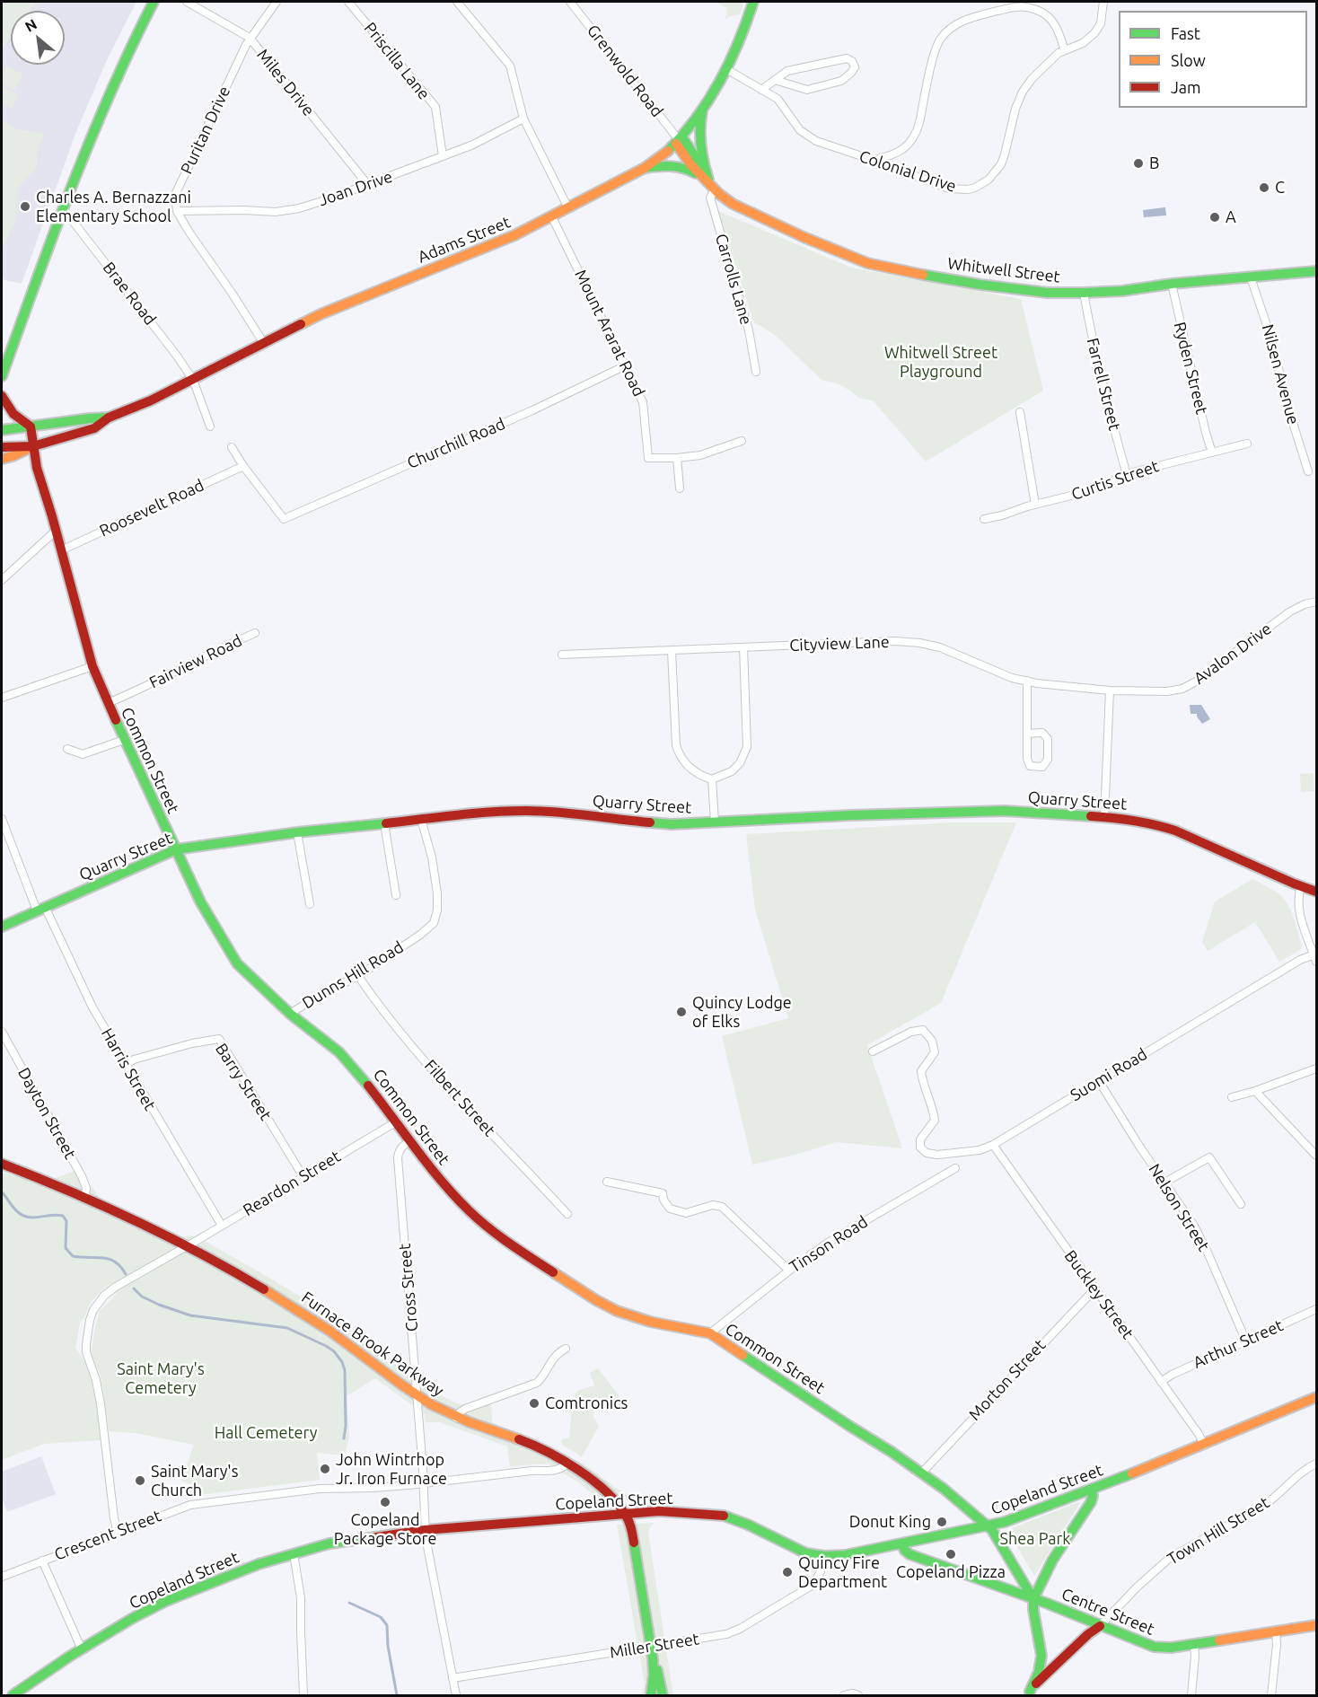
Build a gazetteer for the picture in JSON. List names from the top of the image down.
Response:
{
  "streets": {
    "main road": [
      "Adams Street",
      "Whitwell Street",
      "Common Street",
      "Quarry Street",
      "Furnace Brook Parkway",
      "Copeland Street",
      "Centre Street"
    ],
    "street": [
      "Priscilla Lane",
      "Grenwold Road",
      "Miles Drive",
      "Puritan Drive",
      "Colonial Drive",
      "Joan Drive",
      "Carrolls Lane",
      "Brae Road",
      "Mount Ararat Road",
      "Ryden Street",
      "Nilsen Avenue",
      "Farrell Street",
      "Churchill Road",
      "Curtis Street",
      "Roosevelt Road",
      "Cityview Lane",
      "Avalon Drive",
      "Fairview Road",
      "Dunns Hill Road",
      "Harris Street",
      "Suomi Road",
      "Barry Street",
      "Filbert Street",
      "Dayton Street",
      "Reardon Street",
      "Nelson Street",
      "Tinson Road",
      "Cross Street",
      "Buckley Street",
      "Arthur Street",
      "Morton Street",
      "Town Hill Street",
      "Crescent Street",
      "Miller Street"
    ]
  },
  "crossings": [
    ["Priscilla Lane", "Joan Drive"],
    ["Grenwold Road", "Adams Street"],
    ["Grenwold Road", "Whitwell Street"],
    ["Miles Drive", "Puritan Drive"],
    ["Miles Drive", "Joan Drive"],
    ["Puritan Drive", "Joan Drive"],
    ["Colonial Drive", "Adams Street"],
    ["Adams Street", "Whitwell Street"],
    ["Adams Street", "Brae Road"],
    ["Adams Street", "Mount Ararat Road"],
    ["Adams Street", "Common Street"],
    ["Whitwell Street", "Carrolls Lane"],
    ["Whitwell Street", "Ryden Street"],
    ["Whitwell Street", "Nilsen Avenue"],
    ["Whitwell Street", "Farrell Street"],
    ["Mount Ararat Road", "Churchill Road"],
    ["Ryden Street", "Curtis Street"],
    ["Farrell Street", "Curtis Street"],
    ["Churchill Road", "Roosevelt Road"],
    ["Roosevelt Road", "Common Street"],
    ["Cityview Lane", "Avalon Drive"],
    ["Fairview Road", "Common Street"],
    ["Common Street", "Quarry Street"],
    ["Common Street", "Dunns Hill Road"],
    ["Common Street", "Reardon Street"],
    ["Common Street", "Tinson Road"],
    ["Common Street", "Cross Street"],
    ["Common Street", "Morton Street"],
    ["Common Street", "Copeland Street"],
    ["Common Street", "Centre Street"],
    ["Quarry Street", "Dunns Hill Road"],
    ["Quarry Street", "Harris Street"],
    ["Dunns Hill Road", "Filbert Street"],
    ["Harris Street", "Barry Street"],
    ["Harris Street", "Reardon Street"],
    ["Suomi Road", "Nelson Street"],
    ["Suomi Road", "Buckley Street"],
    ["Barry Street", "Reardon Street"],
    ["Dayton Street", "Furnace Brook Parkway"],
    ["Reardon Street", "Furnace Brook Parkway"],
    ["Reardon Street", "Crescent Street"],
    ["Nelson Street", "Arthur Street"],
    ["Cross Street", "Furnace Brook Parkway"],
    ["Cross Street", "Copeland Street"],
    ["Cross Street", "Crescent Street"],
    ["Cross Street", "Miller Street"],
    ["Buckley Street", "Arthur Street"],
    ["Buckley Street", "Morton Street"],
    ["Buckley Street", "Copeland Street"],
    ["Furnace Brook Parkway", "Copeland Street"],
    ["Furnace Brook Parkway", "Crescent Street"],
    ["Furnace Brook Parkway", "Miller Street"],
    ["Copeland Street", "Centre Street"],
    ["Copeland Street", "Miller Street"],
    ["Town Hill Street", "Centre Street"]
  ],
  "parks": [
    "Whitwell Street Playground",
    "Saint Mary's Cemetery",
    "Hall Cemetery",
    "Shea Park"
  ],
  "places": [
    "B",
    "C",
    "Charles A. Bernazzani Elementary School",
    "A",
    "Quincy Lodge of Elks",
    "Comtronics",
    "John Wintrhop Jr. Iron Furnace",
    "Saint Mary's Church",
    "Copeland Package Store",
    "Donut King",
    "Copeland Pizza",
    "Quincy Fire Department"
  ],
  "legend": ["Fast", "Slow", "Jam"],
  "north": "top left"
}
